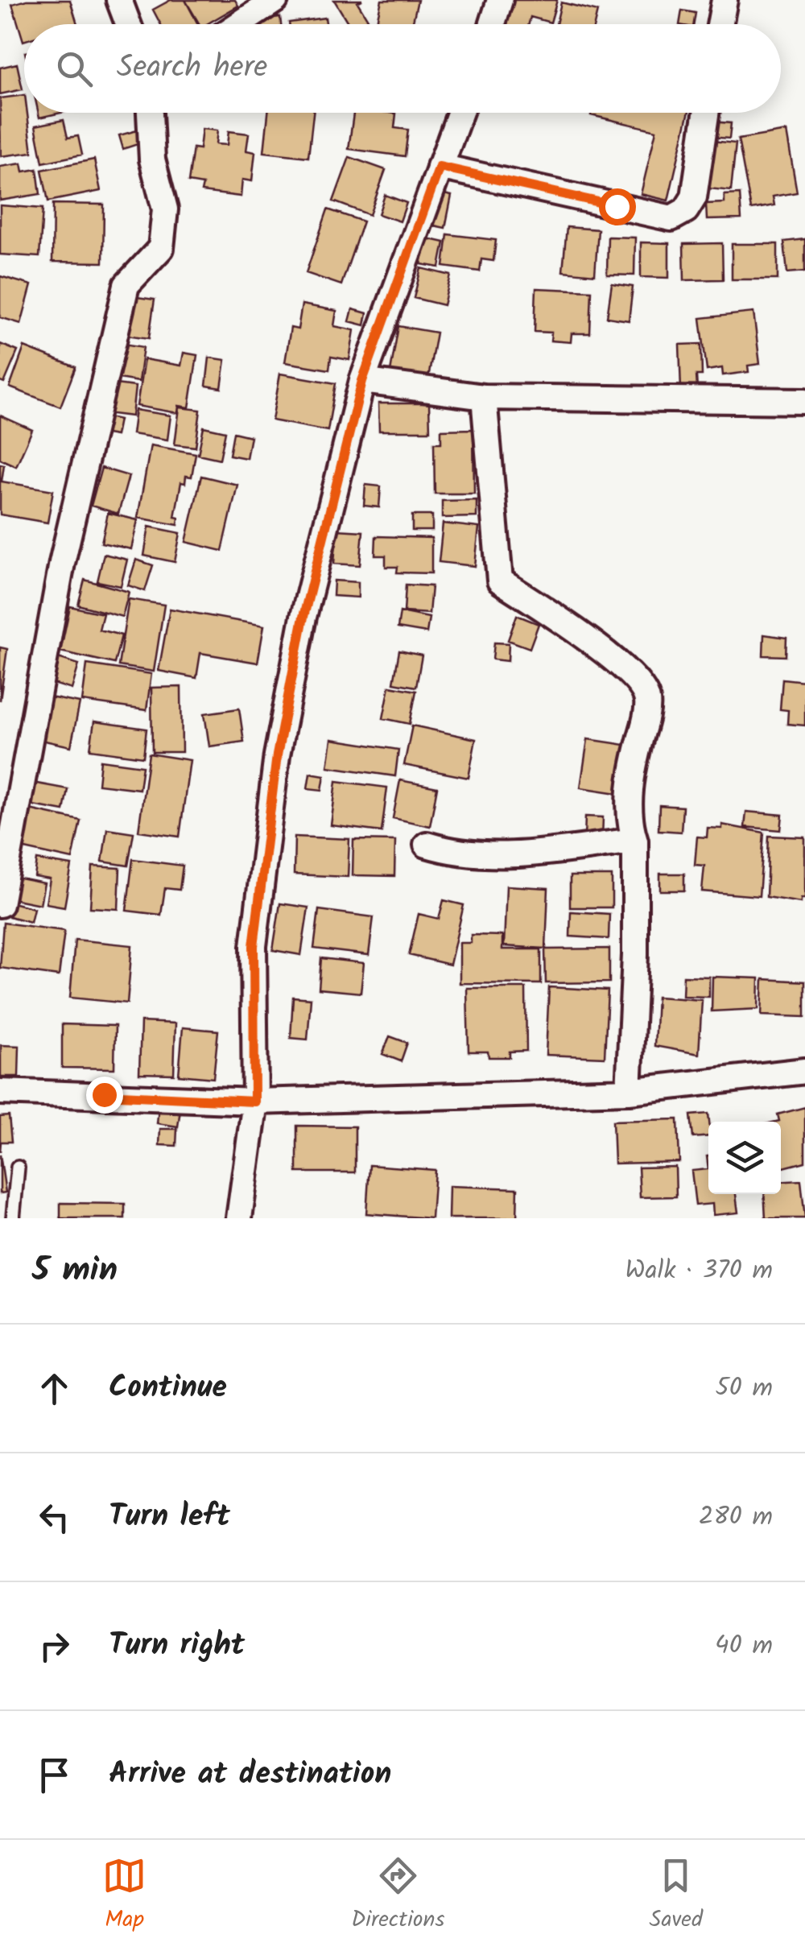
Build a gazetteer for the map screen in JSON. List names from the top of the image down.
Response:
{
  "page": {
    "search": "Search here",
    "heading": ["5 min", "Walk · 370 m"],
    "list": [
      ["Continue", "50 m"],
      ["Turn left", "280 m"],
      ["Turn right", "40 m"],
      "Arrive at destination"
    ],
    "nav": ["Map", "Directions", "Saved"]
  }
}
